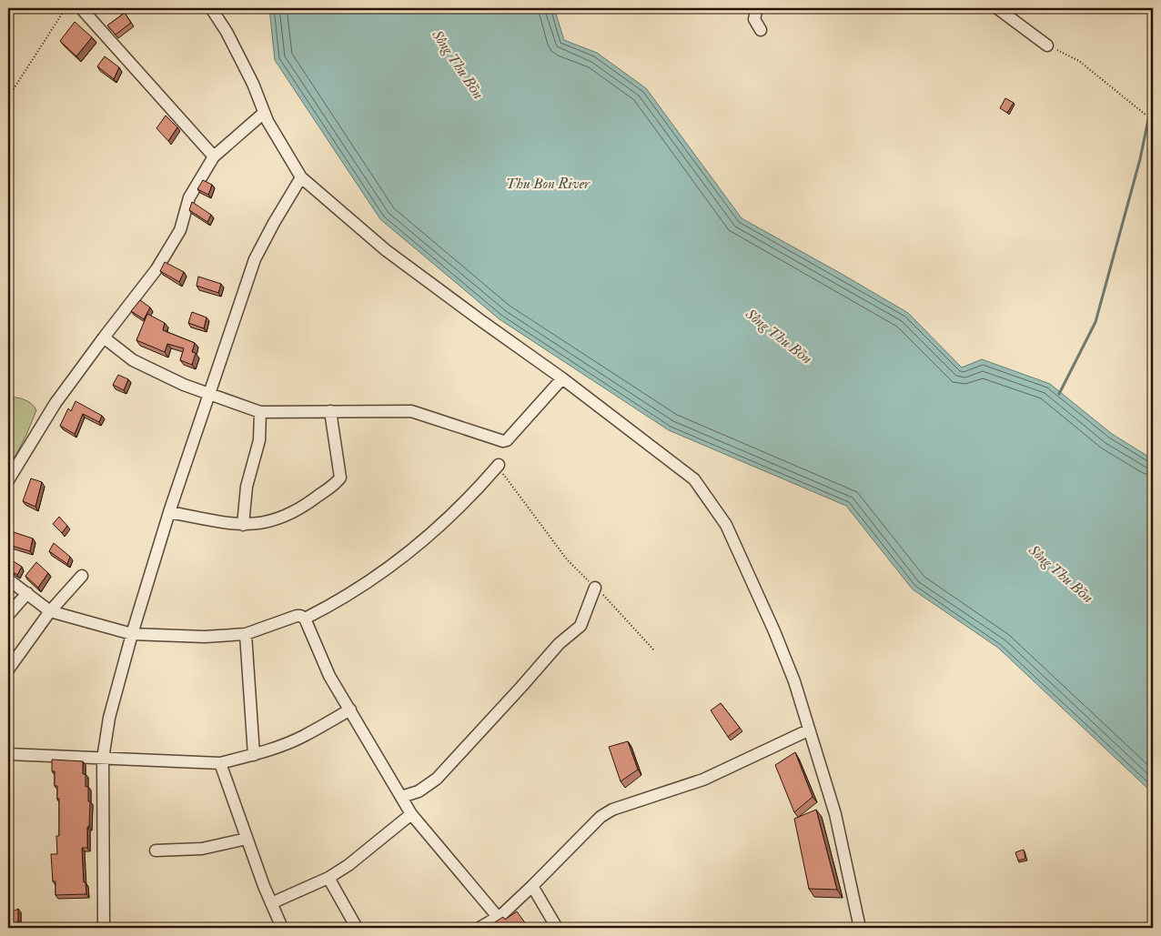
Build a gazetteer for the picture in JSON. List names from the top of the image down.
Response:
{
  "water": ["Sông Thu Bồn", "Thu Bon River"]
}
